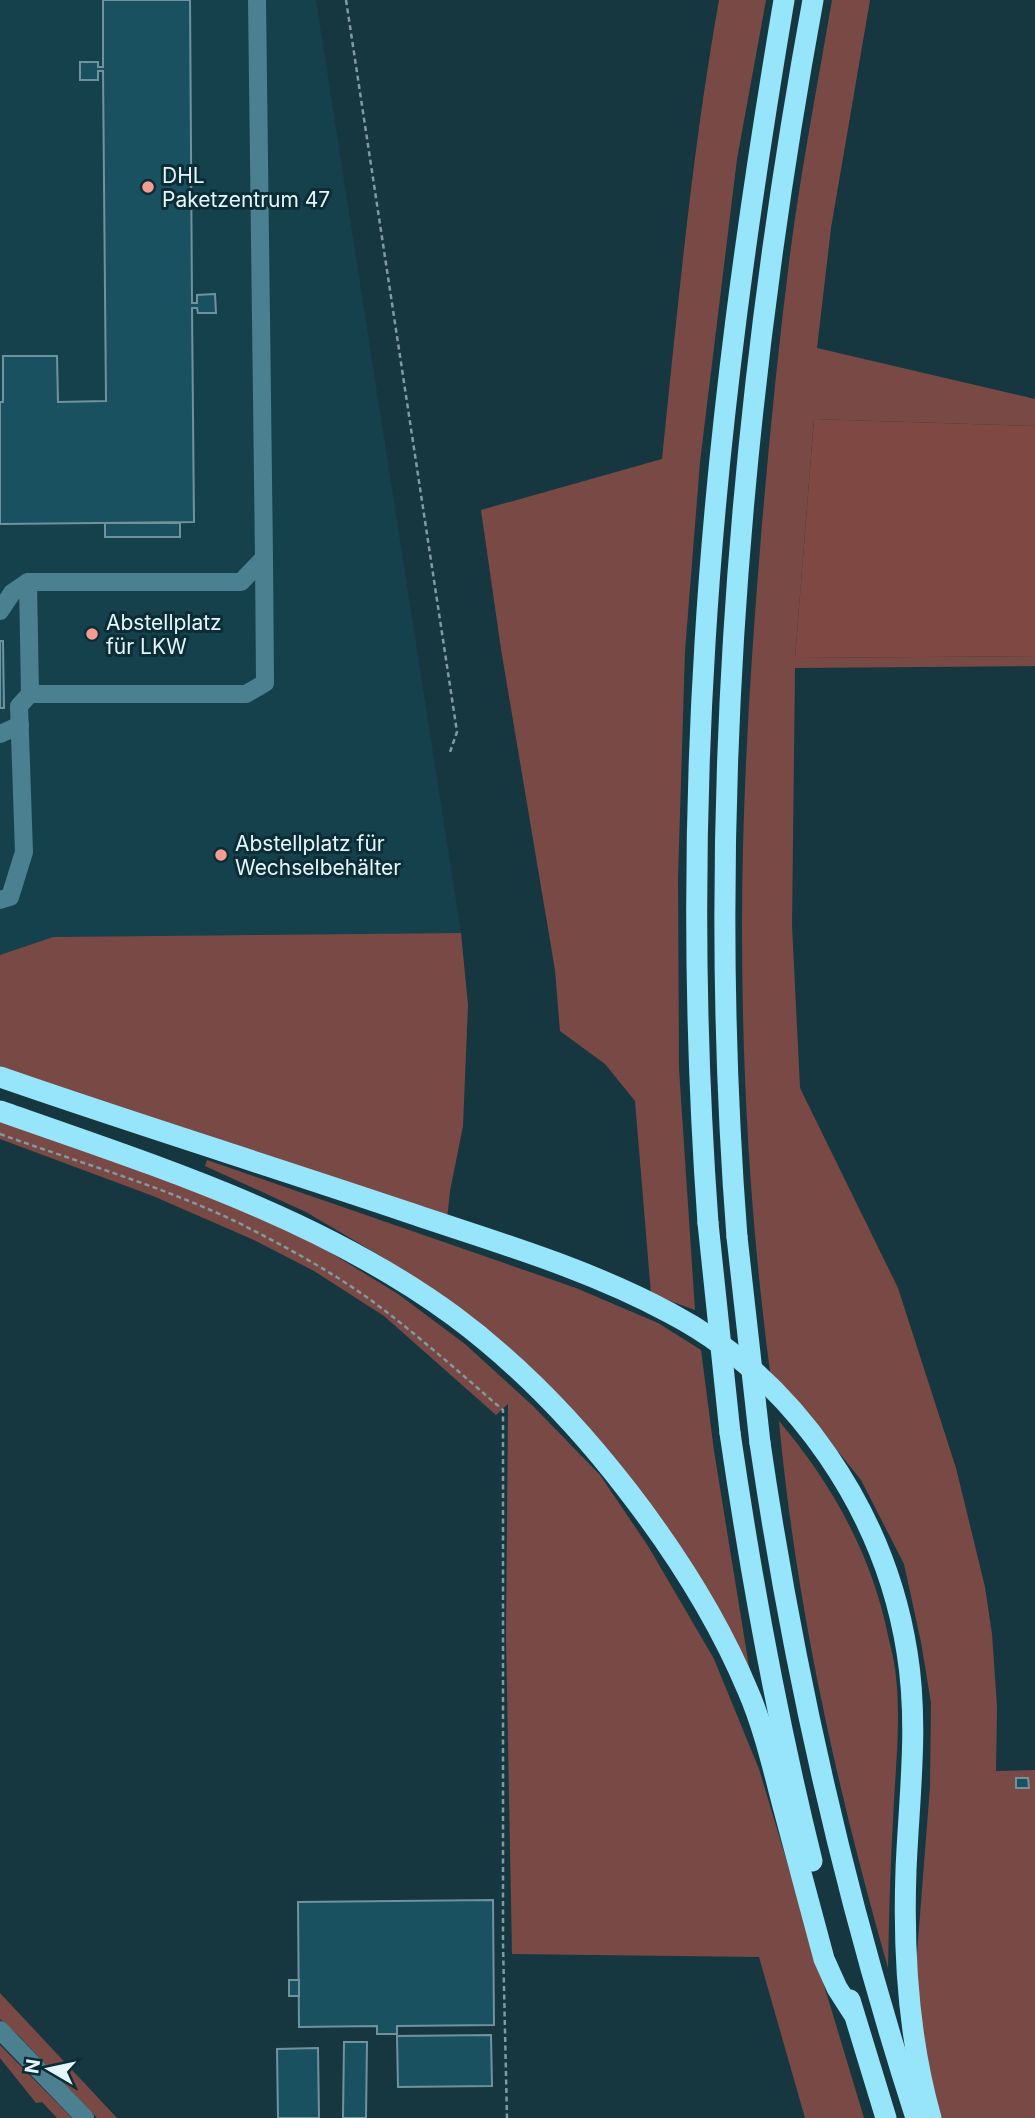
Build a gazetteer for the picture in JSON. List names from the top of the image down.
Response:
{
  "places": ["DHL Paketzentrum 47", "Abstellplatz für LKW", "Abstellplatz für Wechselbehälter"],
  "north": "left"
}
